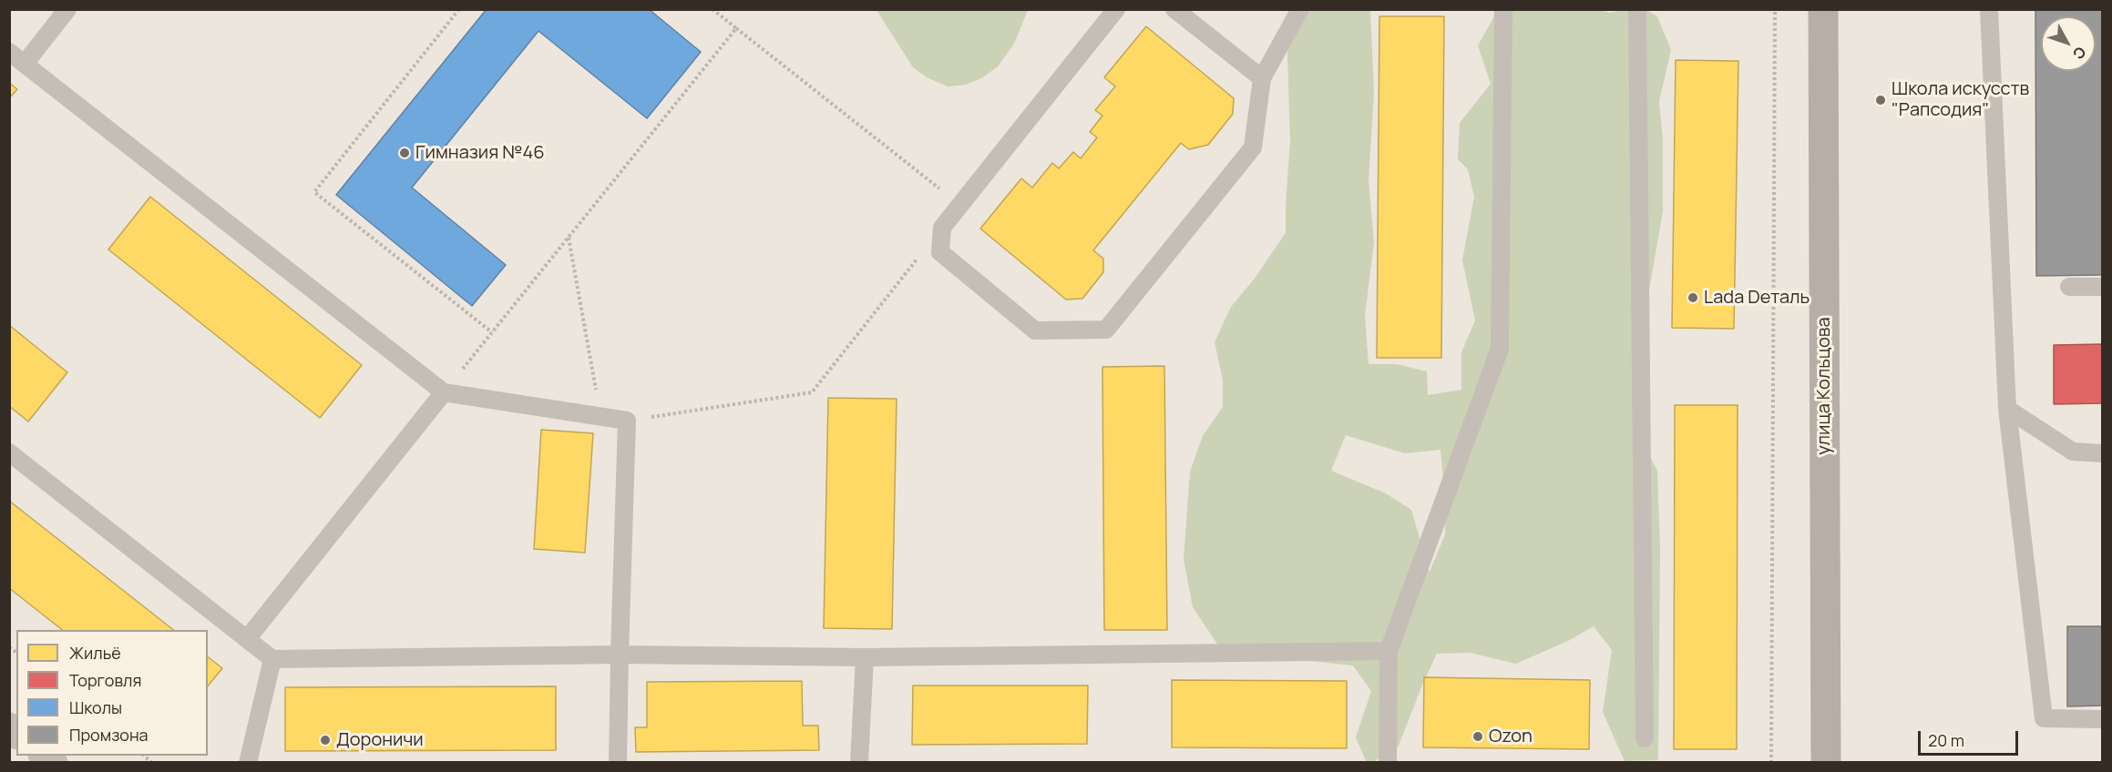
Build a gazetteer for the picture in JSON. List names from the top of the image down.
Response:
{
  "streets": {
    "main road": ["улица Кольцова"]
  },
  "places": [
    "Школа искусств \"Рапсодия\"",
    "Гимназия №46",
    "Lada Dеталь",
    "Ozon",
    "Дороничи"
  ],
  "legend": [
    "Жильё",
    "Торговля",
    "Школы",
    "Промзона"
  ],
  "scale_bar": "20 m",
  "north": "bottom right"
}
